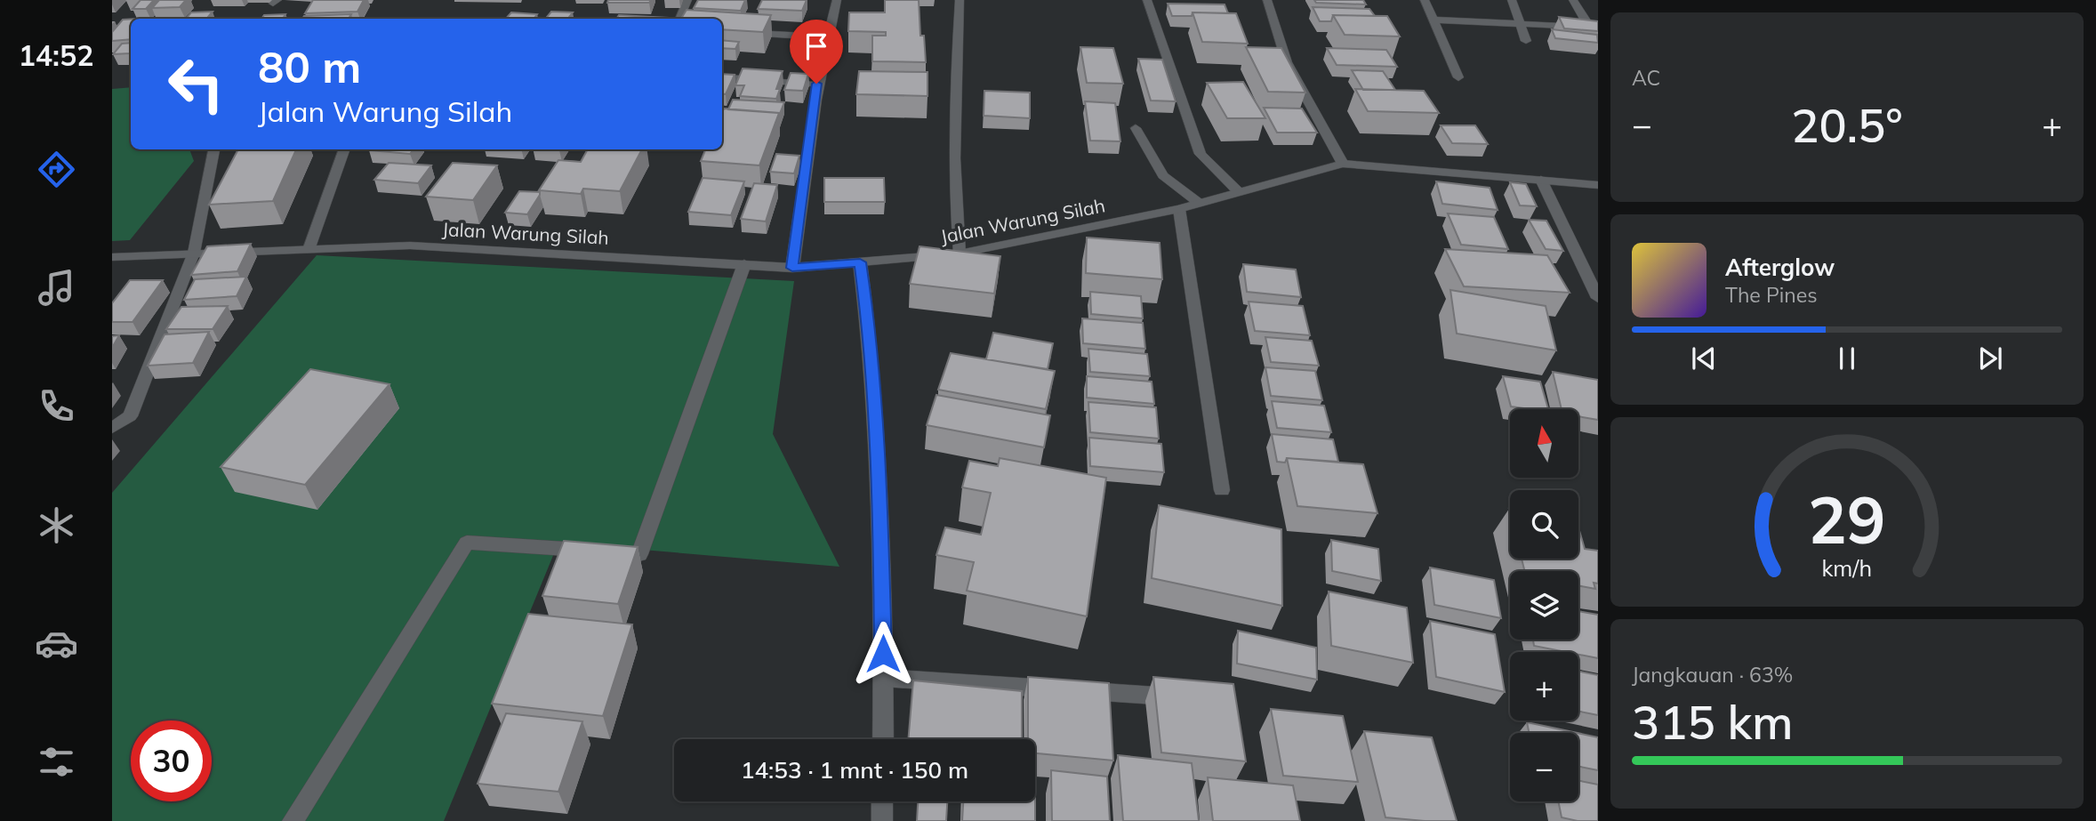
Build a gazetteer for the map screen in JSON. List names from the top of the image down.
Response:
{
  "streets": {
    "street": ["Jalan Warung Silah"]
  },
  "north": "top",
  "page": {
    "tabs": "14:52",
    "tile": [
      "AC",
      ["Jangkauan · 63%", "315 km"]
    ],
    "turn": ["80 m", "Jalan Warung Silah"],
    "heat": ["−", "20.5°", "+"],
    "song": ["Afterglow", "The Pines"],
    "map_buttons": ["+", "−"],
    "limit": "30",
    "trip": "14:53 · 1 mnt · 150 m",
    "gauge": ["29", "km/h"]
  }
}
